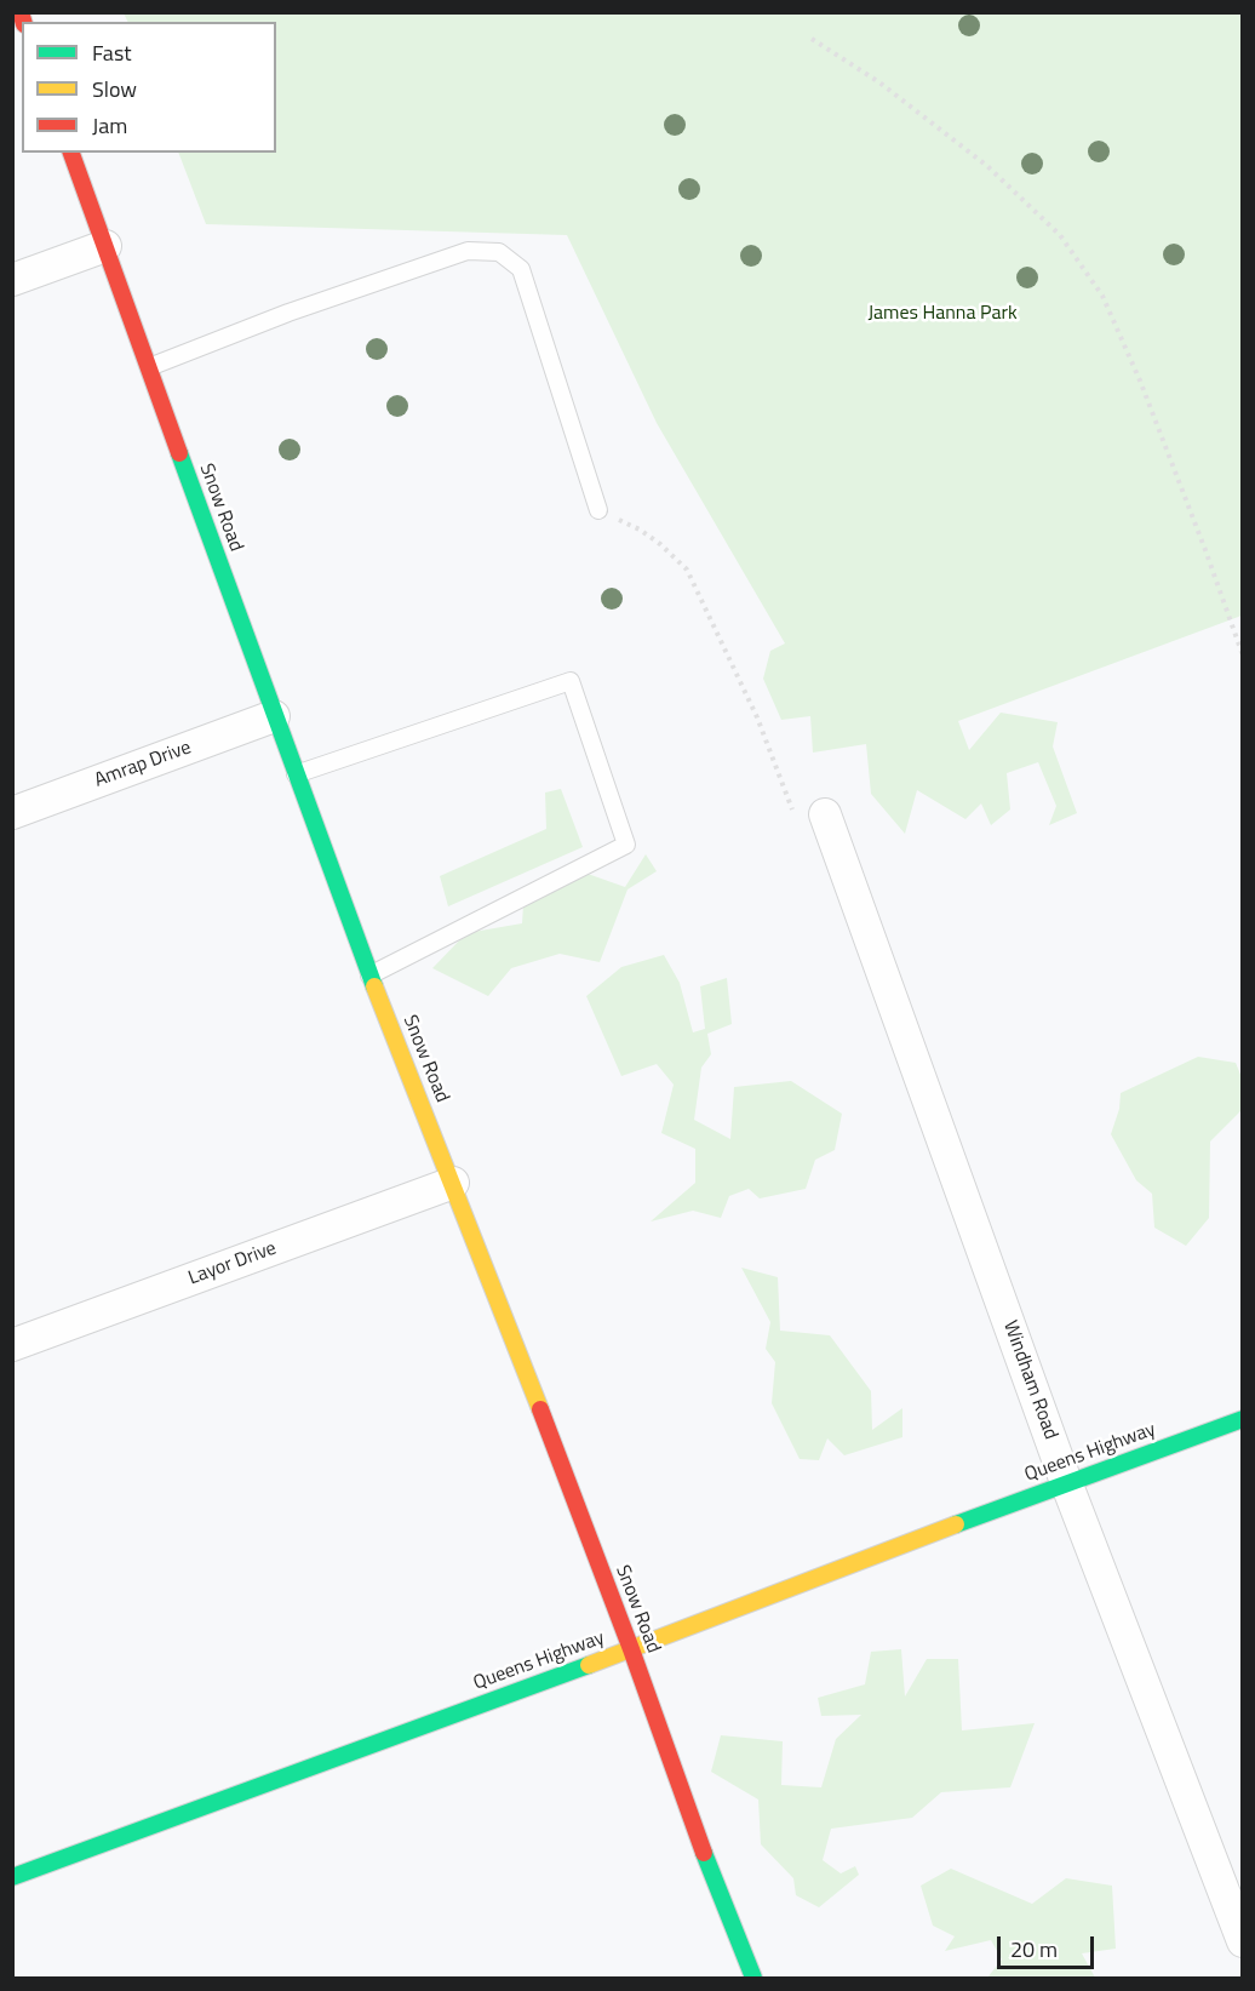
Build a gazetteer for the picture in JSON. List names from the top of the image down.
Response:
{
  "streets": {
    "main road": ["Snow Road", "Queens Highway"],
    "street": ["Amrap Drive", "Layor Drive", "Windham Road"]
  },
  "crossings": [
    ["Snow Road", "Amrap Drive"],
    ["Snow Road", "Layor Drive"],
    ["Snow Road", "Queens Highway"],
    ["Windham Road", "Queens Highway"]
  ],
  "parks": ["James Hanna Park"],
  "legend": ["Fast", "Slow", "Jam"],
  "scale_bar": "20 m"
}
